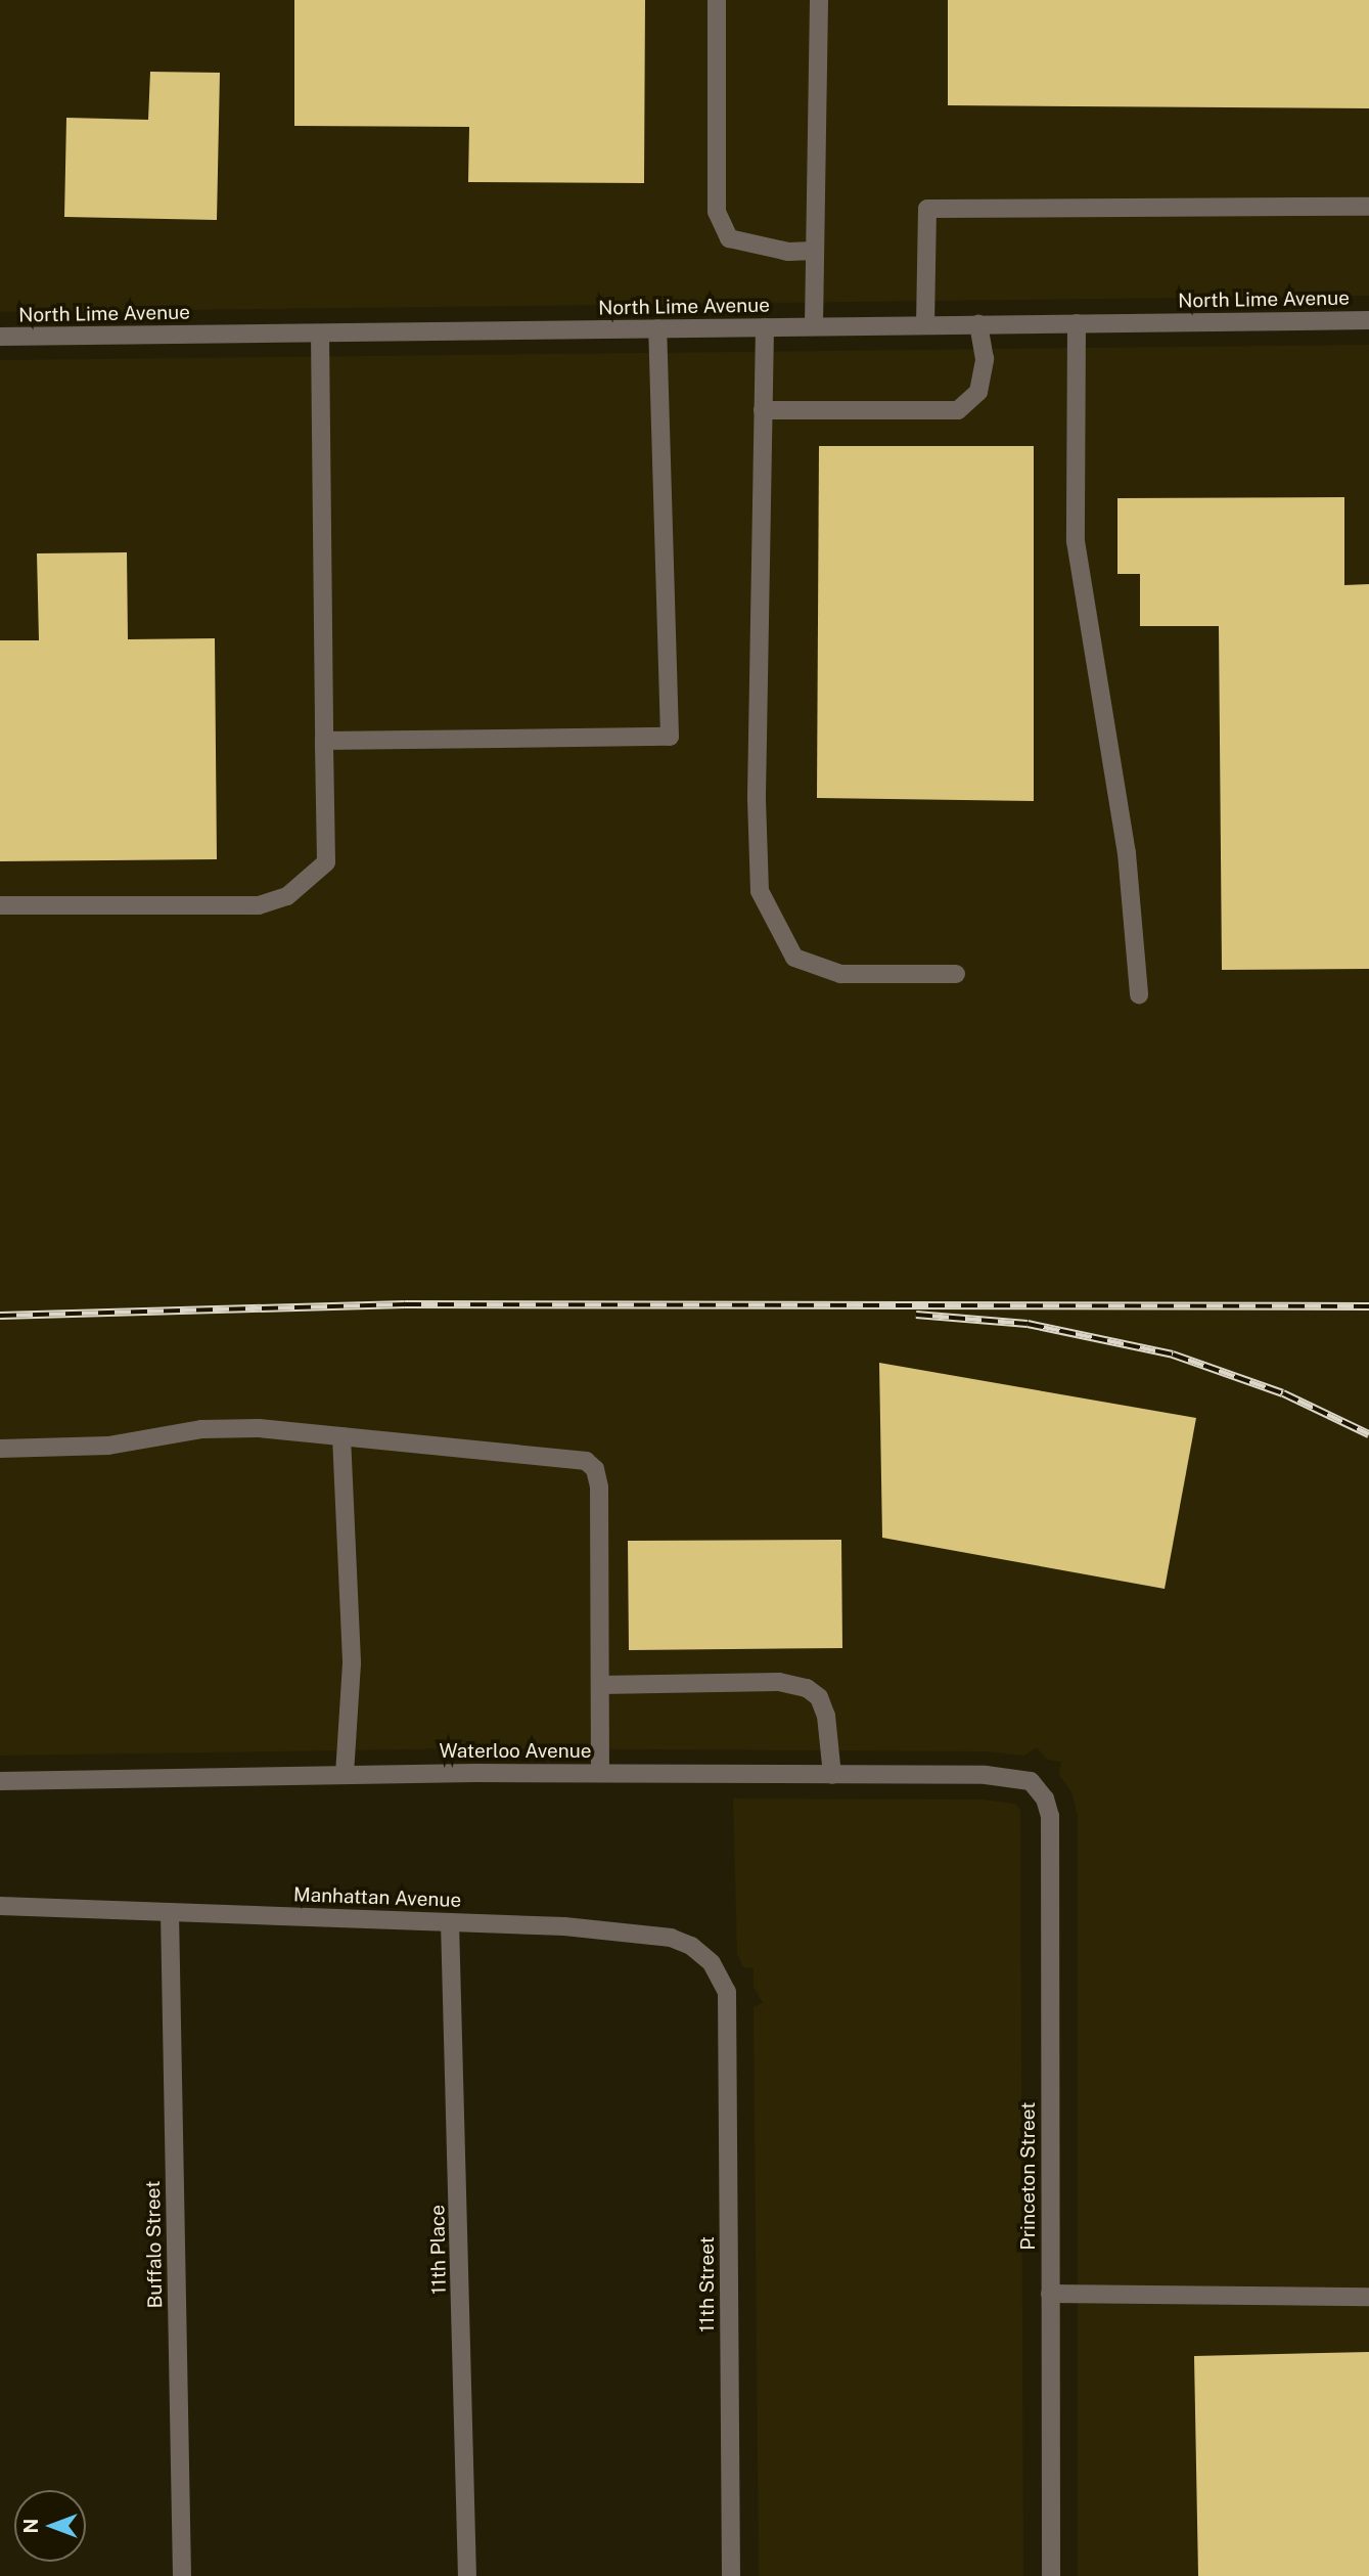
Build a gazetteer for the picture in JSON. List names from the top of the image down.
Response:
{
  "streets": {
    "street": [
      "North Lime Avenue",
      "Waterloo Avenue",
      "Manhattan Avenue",
      "Princeton Street",
      "Buffalo Street",
      "11th Place",
      "11th Street"
    ]
  },
  "crossings": [
    ["Waterloo Avenue", "Princeton Street"],
    ["Manhattan Avenue", "Buffalo Street"],
    ["Manhattan Avenue", "11th Place"],
    ["Manhattan Avenue", "11th Street"]
  ],
  "north": "left"
}
